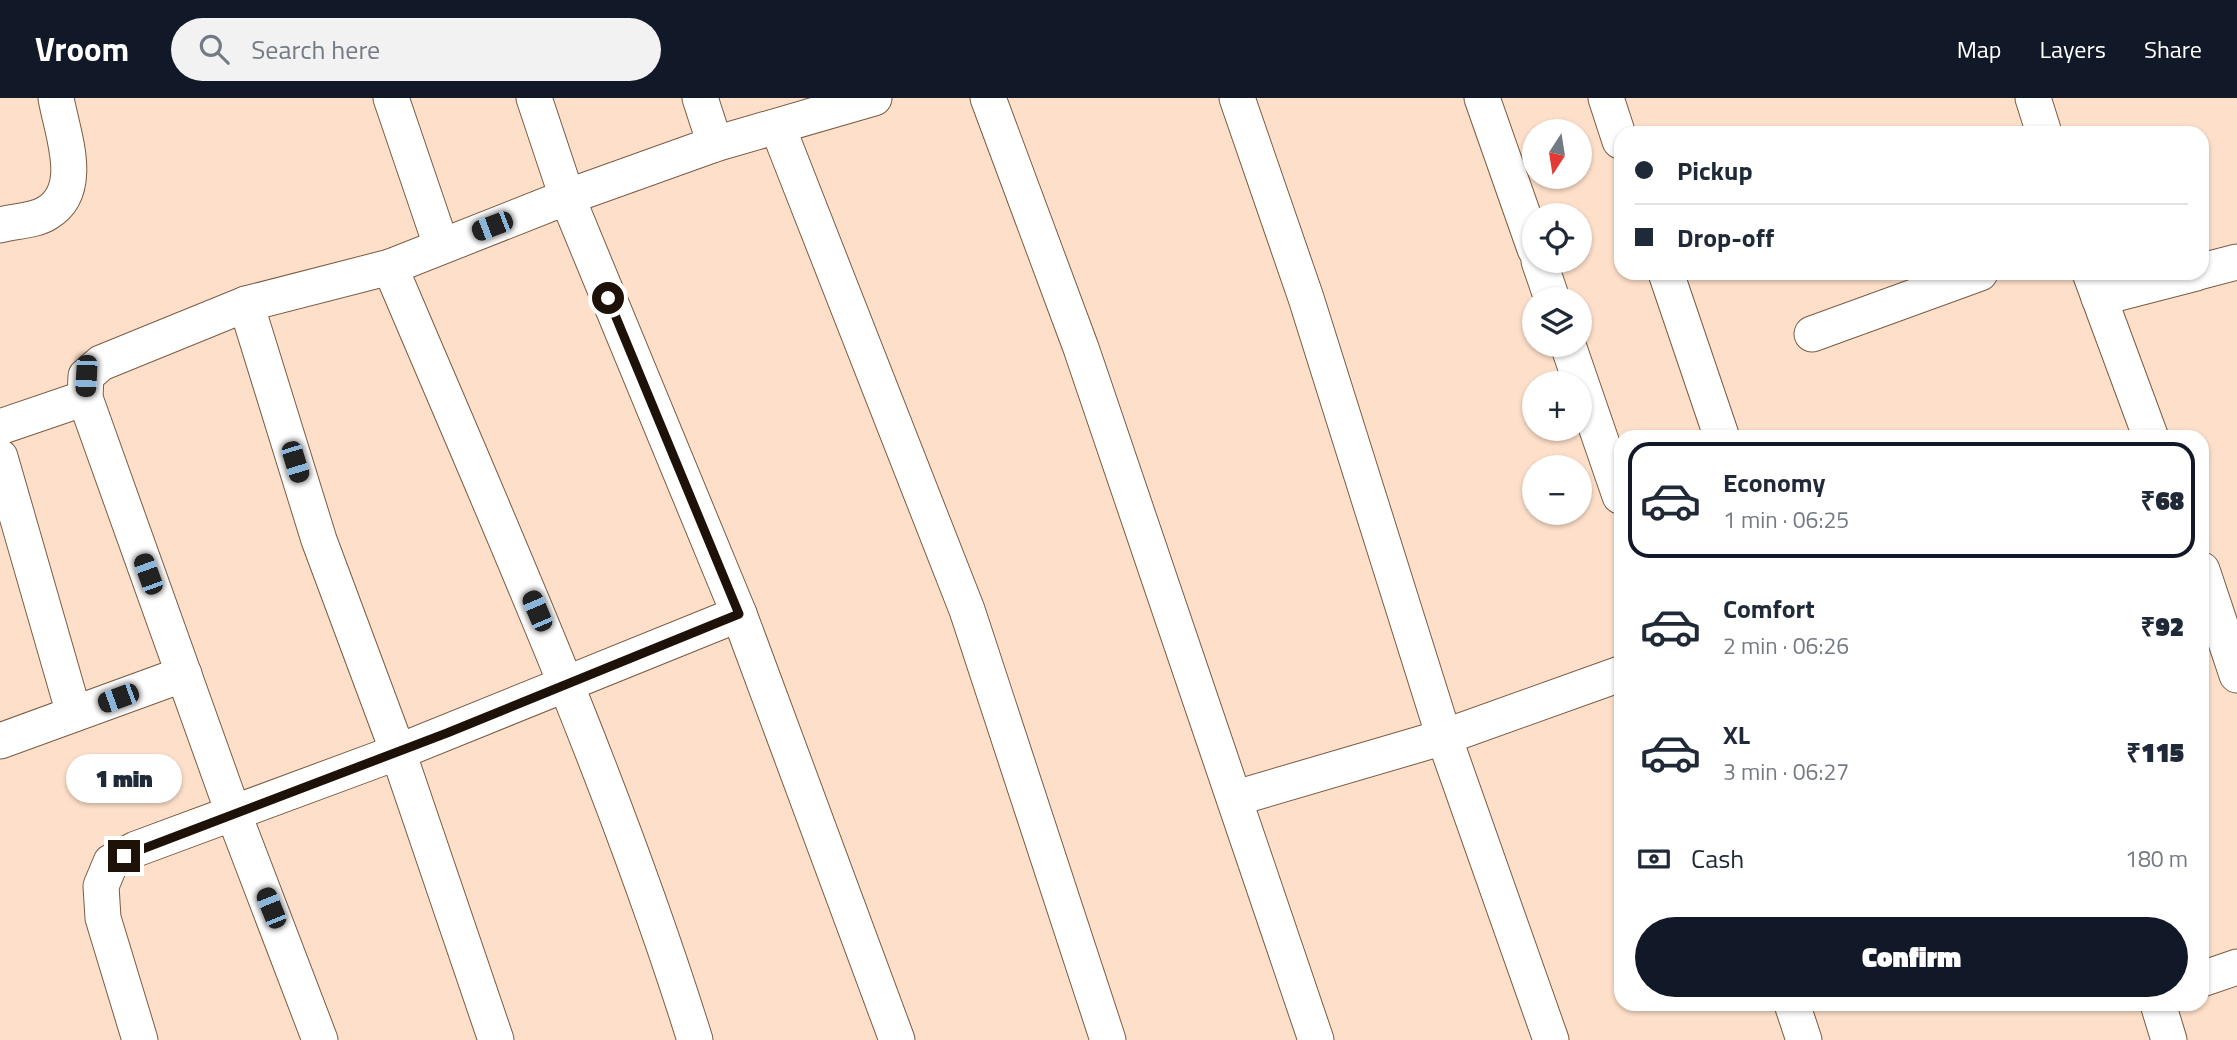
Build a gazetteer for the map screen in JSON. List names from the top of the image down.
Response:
{
  "north": "bottom",
  "page": {
    "header": "Vroom",
    "search": "Search here",
    "nav": ["Map", "Layers", "Share"],
    "map_buttons": ["+", "−"],
    "banner": ["Pickup", "Drop-off"],
    "list": [
      {
        "name": "Economy",
        "note": "1 min · 06:25",
        "value": "₹68"
      },
      {
        "name": "Comfort",
        "note": "2 min · 06:26",
        "value": "₹92"
      },
      {
        "name": "XL",
        "note": "3 min · 06:27",
        "value": "₹115"
      }
    ],
    "bubble": "1 min",
    "pay": ["Cash", "180 m"],
    "buttons": "Confirm"
  }
}
